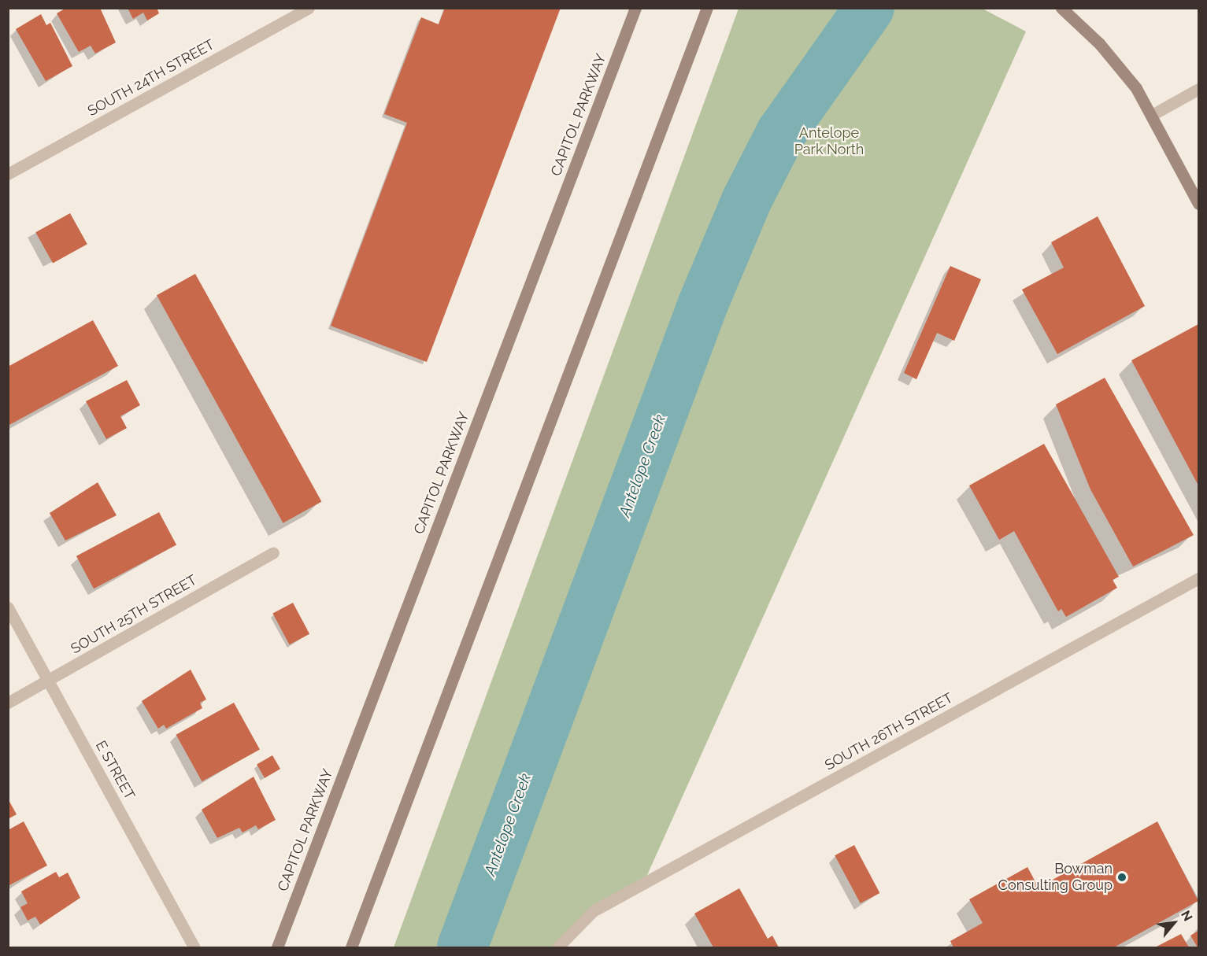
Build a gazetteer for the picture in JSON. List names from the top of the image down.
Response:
{
  "streets": {
    "main road": ["CAPITOL PARKWAY"],
    "street": [
      "SOUTH 24TH STREET",
      "SOUTH 25TH STREET",
      "SOUTH 26TH STREET",
      "E STREET"
    ]
  },
  "crossings": [
    ["SOUTH 25TH STREET", "E STREET"]
  ],
  "water": ["Antelope Creek"],
  "parks": ["Antelope Park North"],
  "places": ["Bowman Consulting Group"],
  "north": "top right"
}
